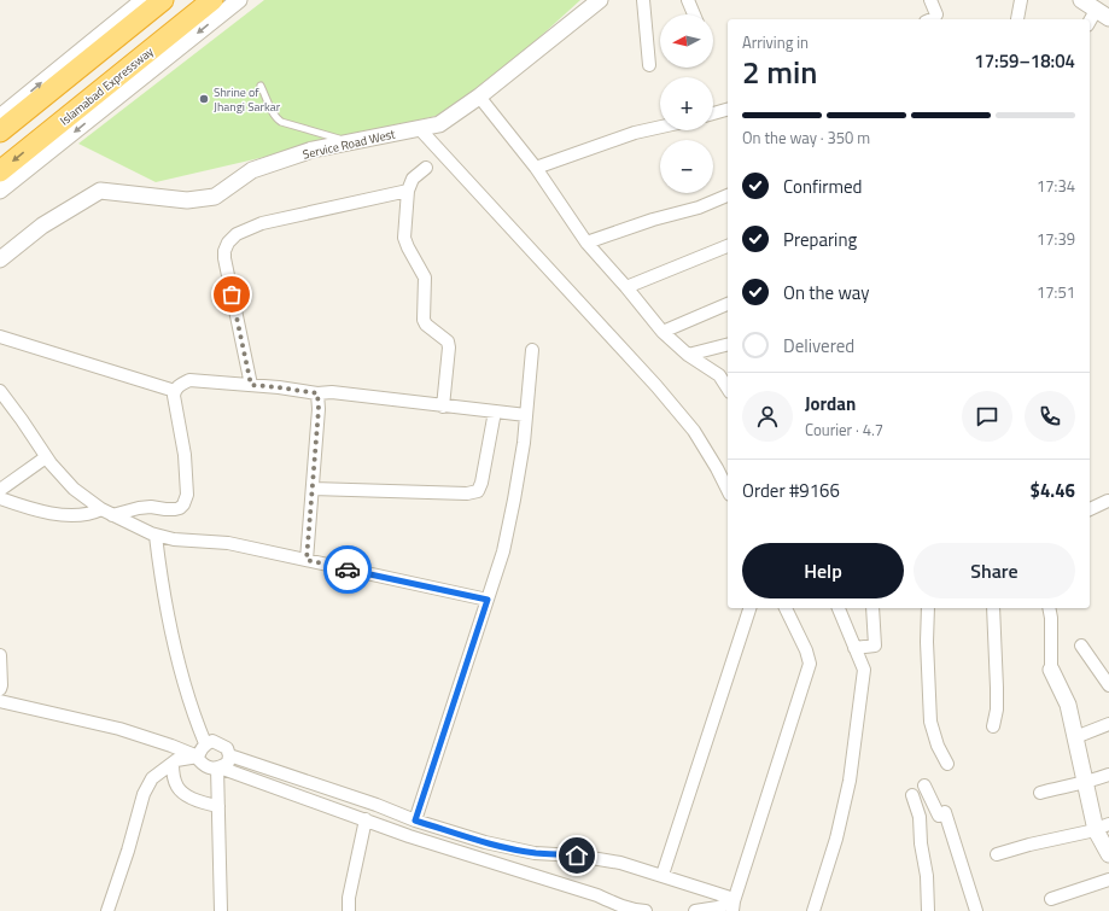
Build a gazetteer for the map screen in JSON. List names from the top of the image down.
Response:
{
  "streets": {
    "highway": ["Islamabad Expressway"],
    "street": ["Service Road West"]
  },
  "places": ["Shrine of Jhangi Sarkar"],
  "north": "left",
  "page": {
    "map_buttons": ["+", "−"],
    "heading": ["2 min", "Arriving in", "17:59–18:04"],
    "panel": [
      "Jordan",
      "Courier · 4.7",
      "Order #9166",
      "$4.46"
    ],
    "bar": "On the way · 350 m",
    "list": [
      ["Confirmed", "17:34"],
      ["Preparing", "17:39"],
      ["On the way", "17:51"],
      "Delivered"
    ],
    "buttons": ["Help", "Share"]
  }
}
